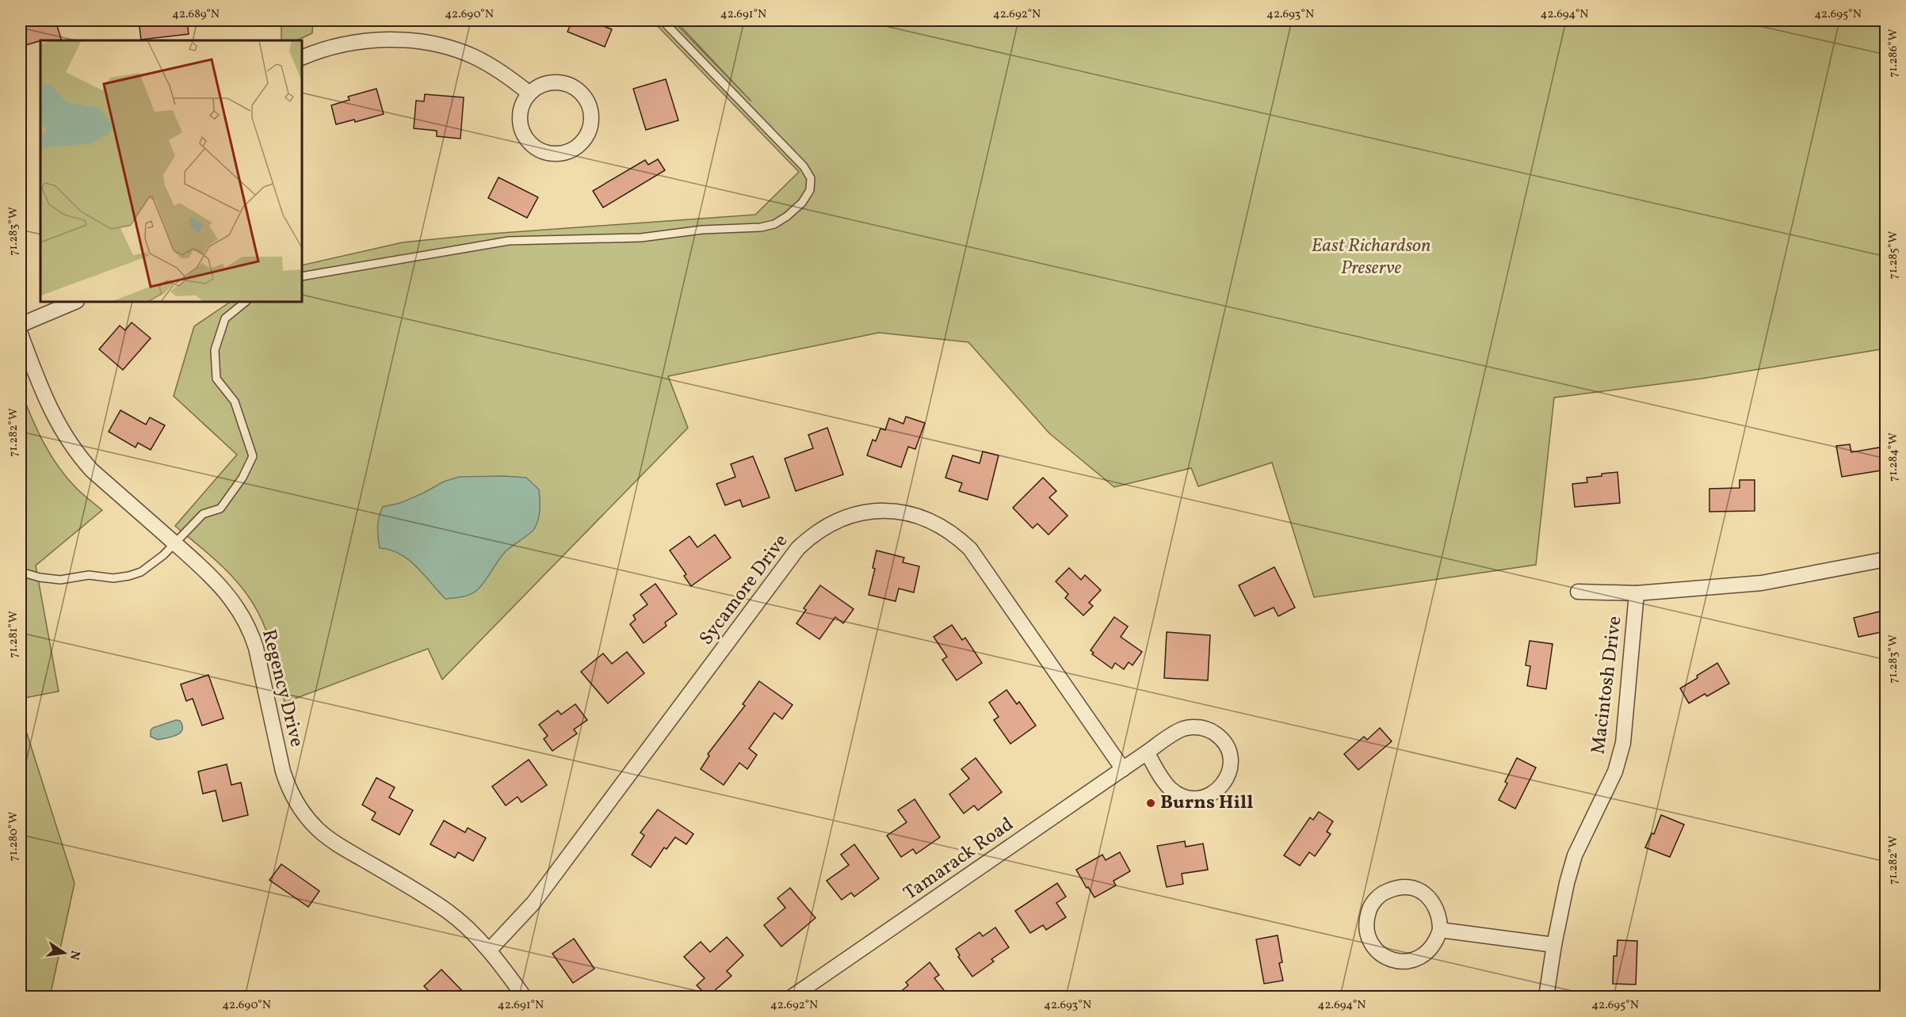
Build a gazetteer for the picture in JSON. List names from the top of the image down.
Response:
{
  "streets": {
    "street": [
      "Sycamore Drive",
      "Macintosh Drive",
      "Regency Drive",
      "Tamarack Road"
    ]
  },
  "crossings": [
    ["Sycamore Drive", "Regency Drive"],
    ["Sycamore Drive", "Tamarack Road"]
  ],
  "parks": ["East Richardson Preserve"],
  "places": ["Burns Hill"],
  "north": "right",
  "coordinates": [
    "42.689°N",
    "42.690°N",
    "42.691°N",
    "42.692°N",
    "42.693°N",
    "42.694°N",
    "42.695°N",
    "71.286°W",
    "71.283°W",
    "71.285°W",
    "71.282°W",
    "71.284°W",
    "71.281°W",
    "71.280°W"
  ]
}
